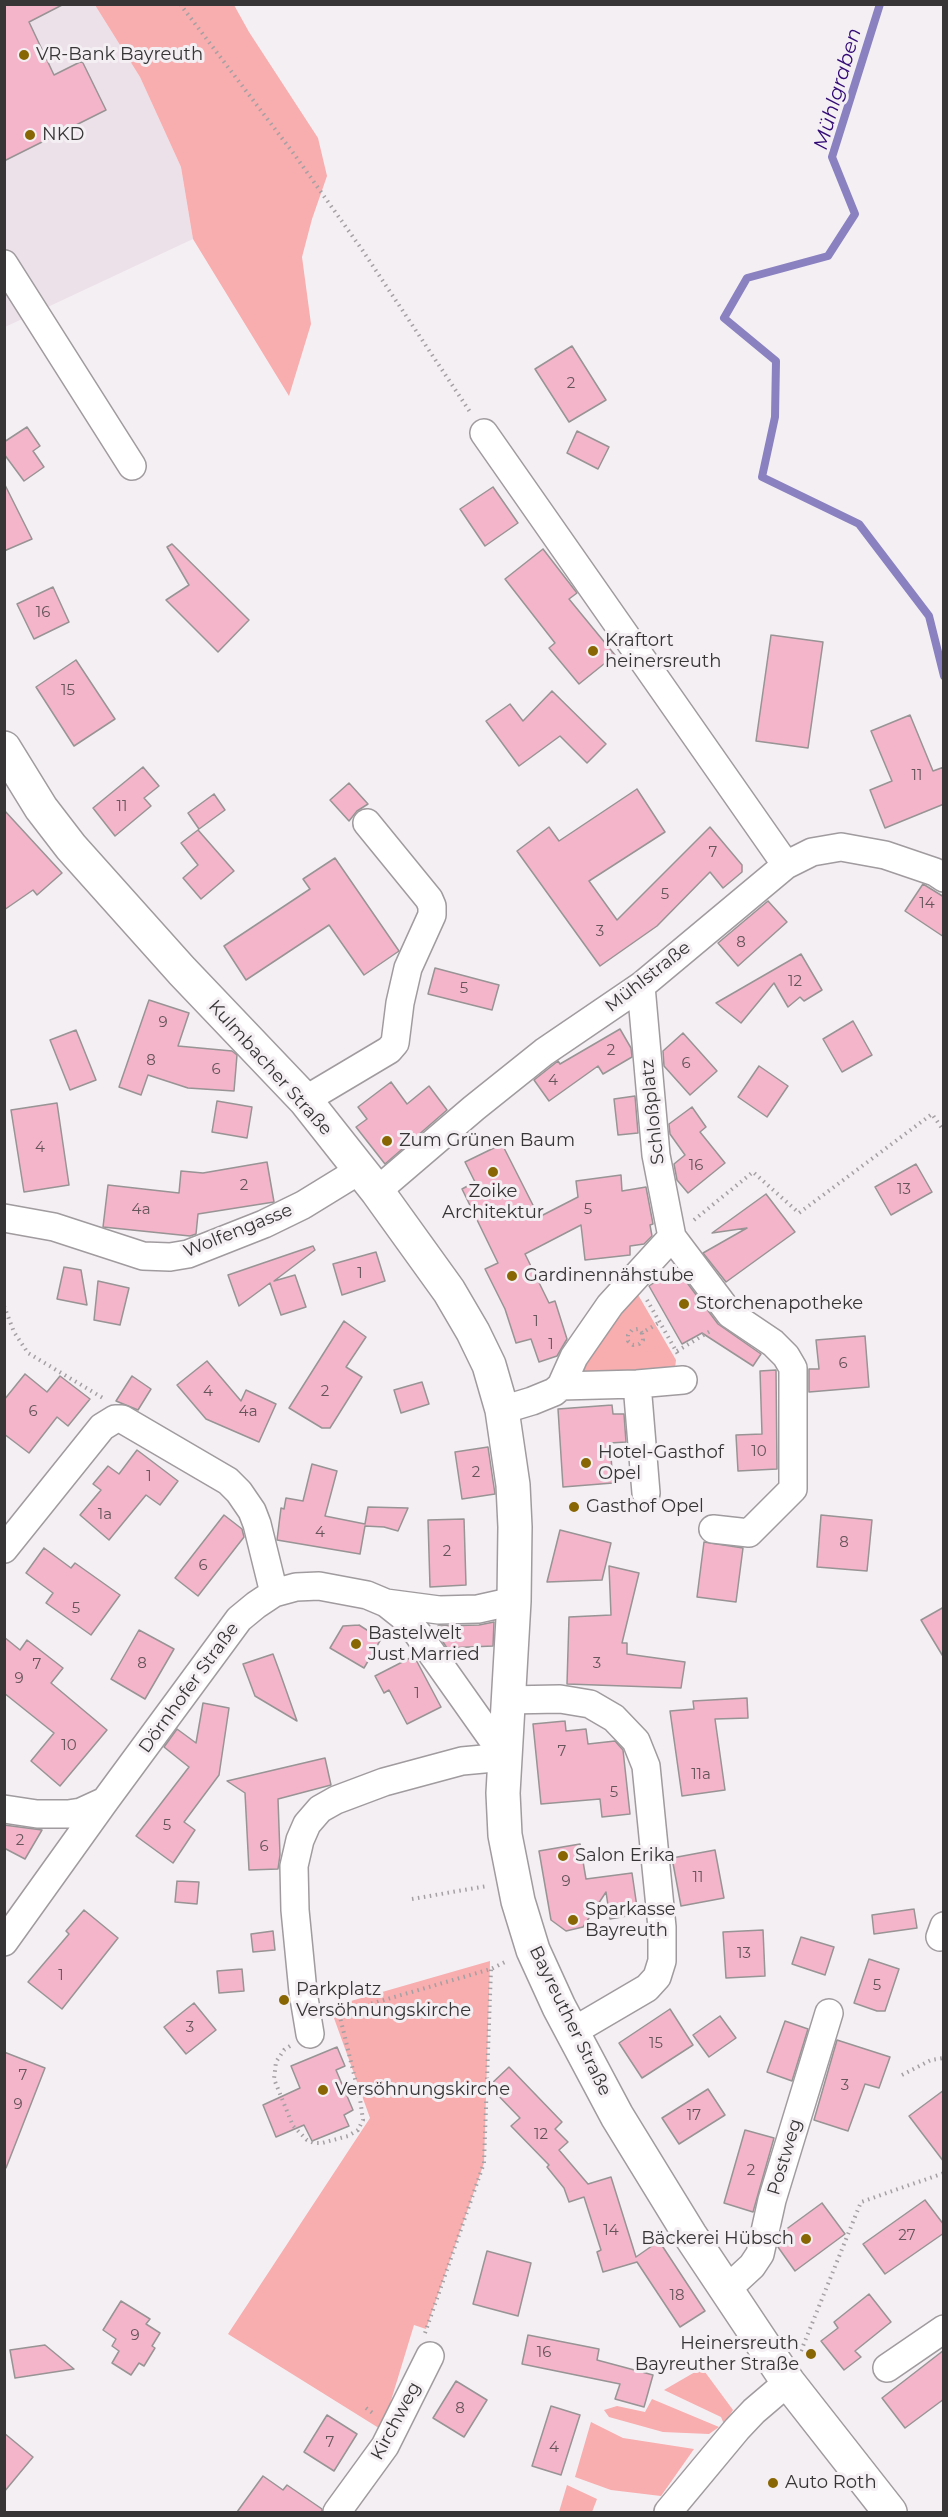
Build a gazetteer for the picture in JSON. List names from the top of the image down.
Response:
{
  "streets": {
    "main road": ["Kulmbacher Straße", "Bayreuther Straße"],
    "street": [
      "Mühlstraße",
      "Schloßplatz",
      "Wolfengasse",
      "Dörnhofer Straße",
      "Postweg",
      "Kirchweg"
    ]
  },
  "crossings": [
    ["Mühlstraße", "Kulmbacher Straße"],
    ["Mühlstraße", "Schloßplatz"],
    ["Mühlstraße", "Wolfengasse"],
    ["Kulmbacher Straße", "Wolfengasse"],
    ["Kulmbacher Straße", "Bayreuther Straße"],
    ["Dörnhofer Straße", "Bayreuther Straße"],
    ["Bayreuther Straße", "Postweg"]
  ],
  "water": ["Mühlgraben"],
  "places": [
    "VR-Bank Bayreuth",
    "NKD",
    "Kraftort heinersreuth",
    "Zum Grünen Baum",
    "Zoike Architektur",
    "Gardinennähstube",
    "Storchenapotheke",
    "Hotel-Gasthof Opel",
    "Gasthof Opel",
    "Bastelwelt Just Married",
    "Salon Erika",
    "Sparkasse Bayreuth",
    "Parkplatz Versöhnungskirche",
    "Versöhnungskirche",
    "Bäckerei Hübsch",
    "Heinersreuth Bayreuther Straße",
    "Auto Roth"
  ],
  "house_numbers": [
    "2",
    "16",
    "15",
    "11",
    "11",
    "7",
    "5",
    "14",
    "3",
    "8",
    "12",
    "5",
    "9",
    "2",
    "8",
    "6",
    "6",
    "4",
    "4",
    "16",
    "2",
    "13",
    "4a",
    "5",
    "1",
    "1",
    "1",
    "6",
    "4",
    "2",
    "6",
    "4a",
    "10",
    "2",
    "1",
    "1a",
    "4",
    "8",
    "2",
    "6",
    "5",
    "8",
    "3",
    "7",
    "9",
    "1",
    "10",
    "7",
    "11a",
    "5",
    "5",
    "2",
    "6",
    "11",
    "9",
    "13",
    "1",
    "5",
    "3",
    "15",
    "7",
    "3",
    "9",
    "17",
    "12",
    "2",
    "14",
    "27",
    "18",
    "9",
    "16",
    "8",
    "7",
    "4"
  ]
}
